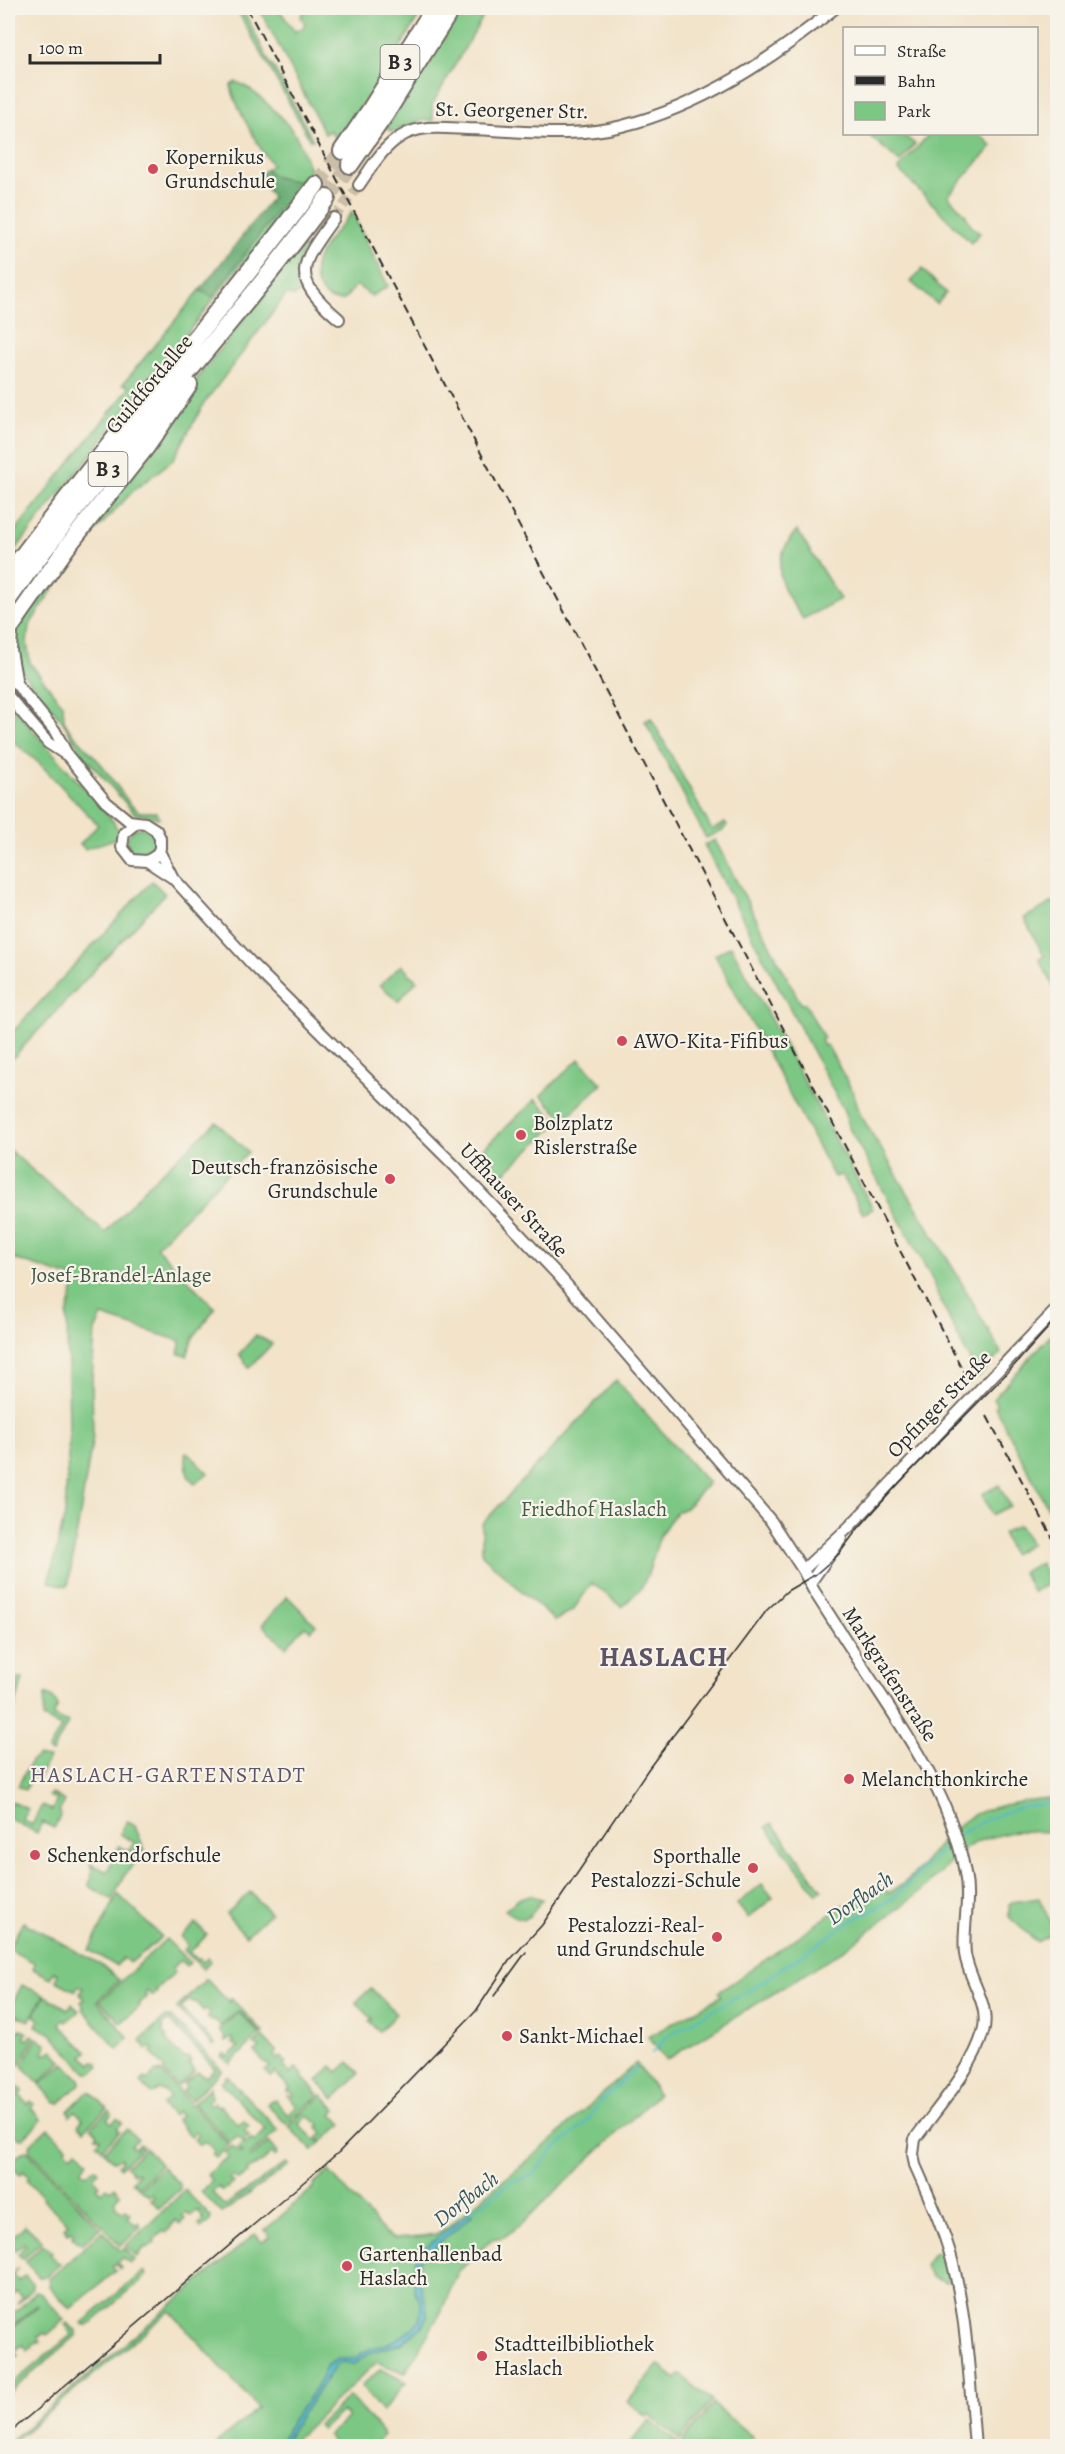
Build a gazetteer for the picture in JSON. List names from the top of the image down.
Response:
{
  "streets": {
    "highway": ["B 3", "Guildfordallee"],
    "street": [
      "St. Georgener Str.",
      "Uffhauser Straße",
      "Opfinger Straße",
      "Markgrafenstraße"
    ]
  },
  "crossings": [
    ["Uffhauser Straße", "Opfinger Straße"],
    ["Uffhauser Straße", "Markgrafenstraße"],
    ["Opfinger Straße", "Markgrafenstraße"]
  ],
  "districts": ["HASLACH", "HASLACH-GARTENSTADT"],
  "water": ["Dorfbach"],
  "parks": ["Josef-Brandel-Anlage", "Friedhof Haslach"],
  "places": [
    "Kopernikus Grundschule",
    "AWO-Kita-Fifibus",
    "Bolzplatz Rislerstraße",
    "Deutsch-französische Grundschule",
    "Melanchthonkirche",
    "Schenkendorfschule",
    "Sporthalle Pestalozzi-Schule",
    "Pestalozzi-Real- und Grundschule",
    "Sankt-Michael",
    "Gartenhallenbad Haslach",
    "Stadtteilbibliothek Haslach"
  ],
  "legend": ["Straße", "Bahn", "Park"],
  "scale_bar": "100 m"
}
